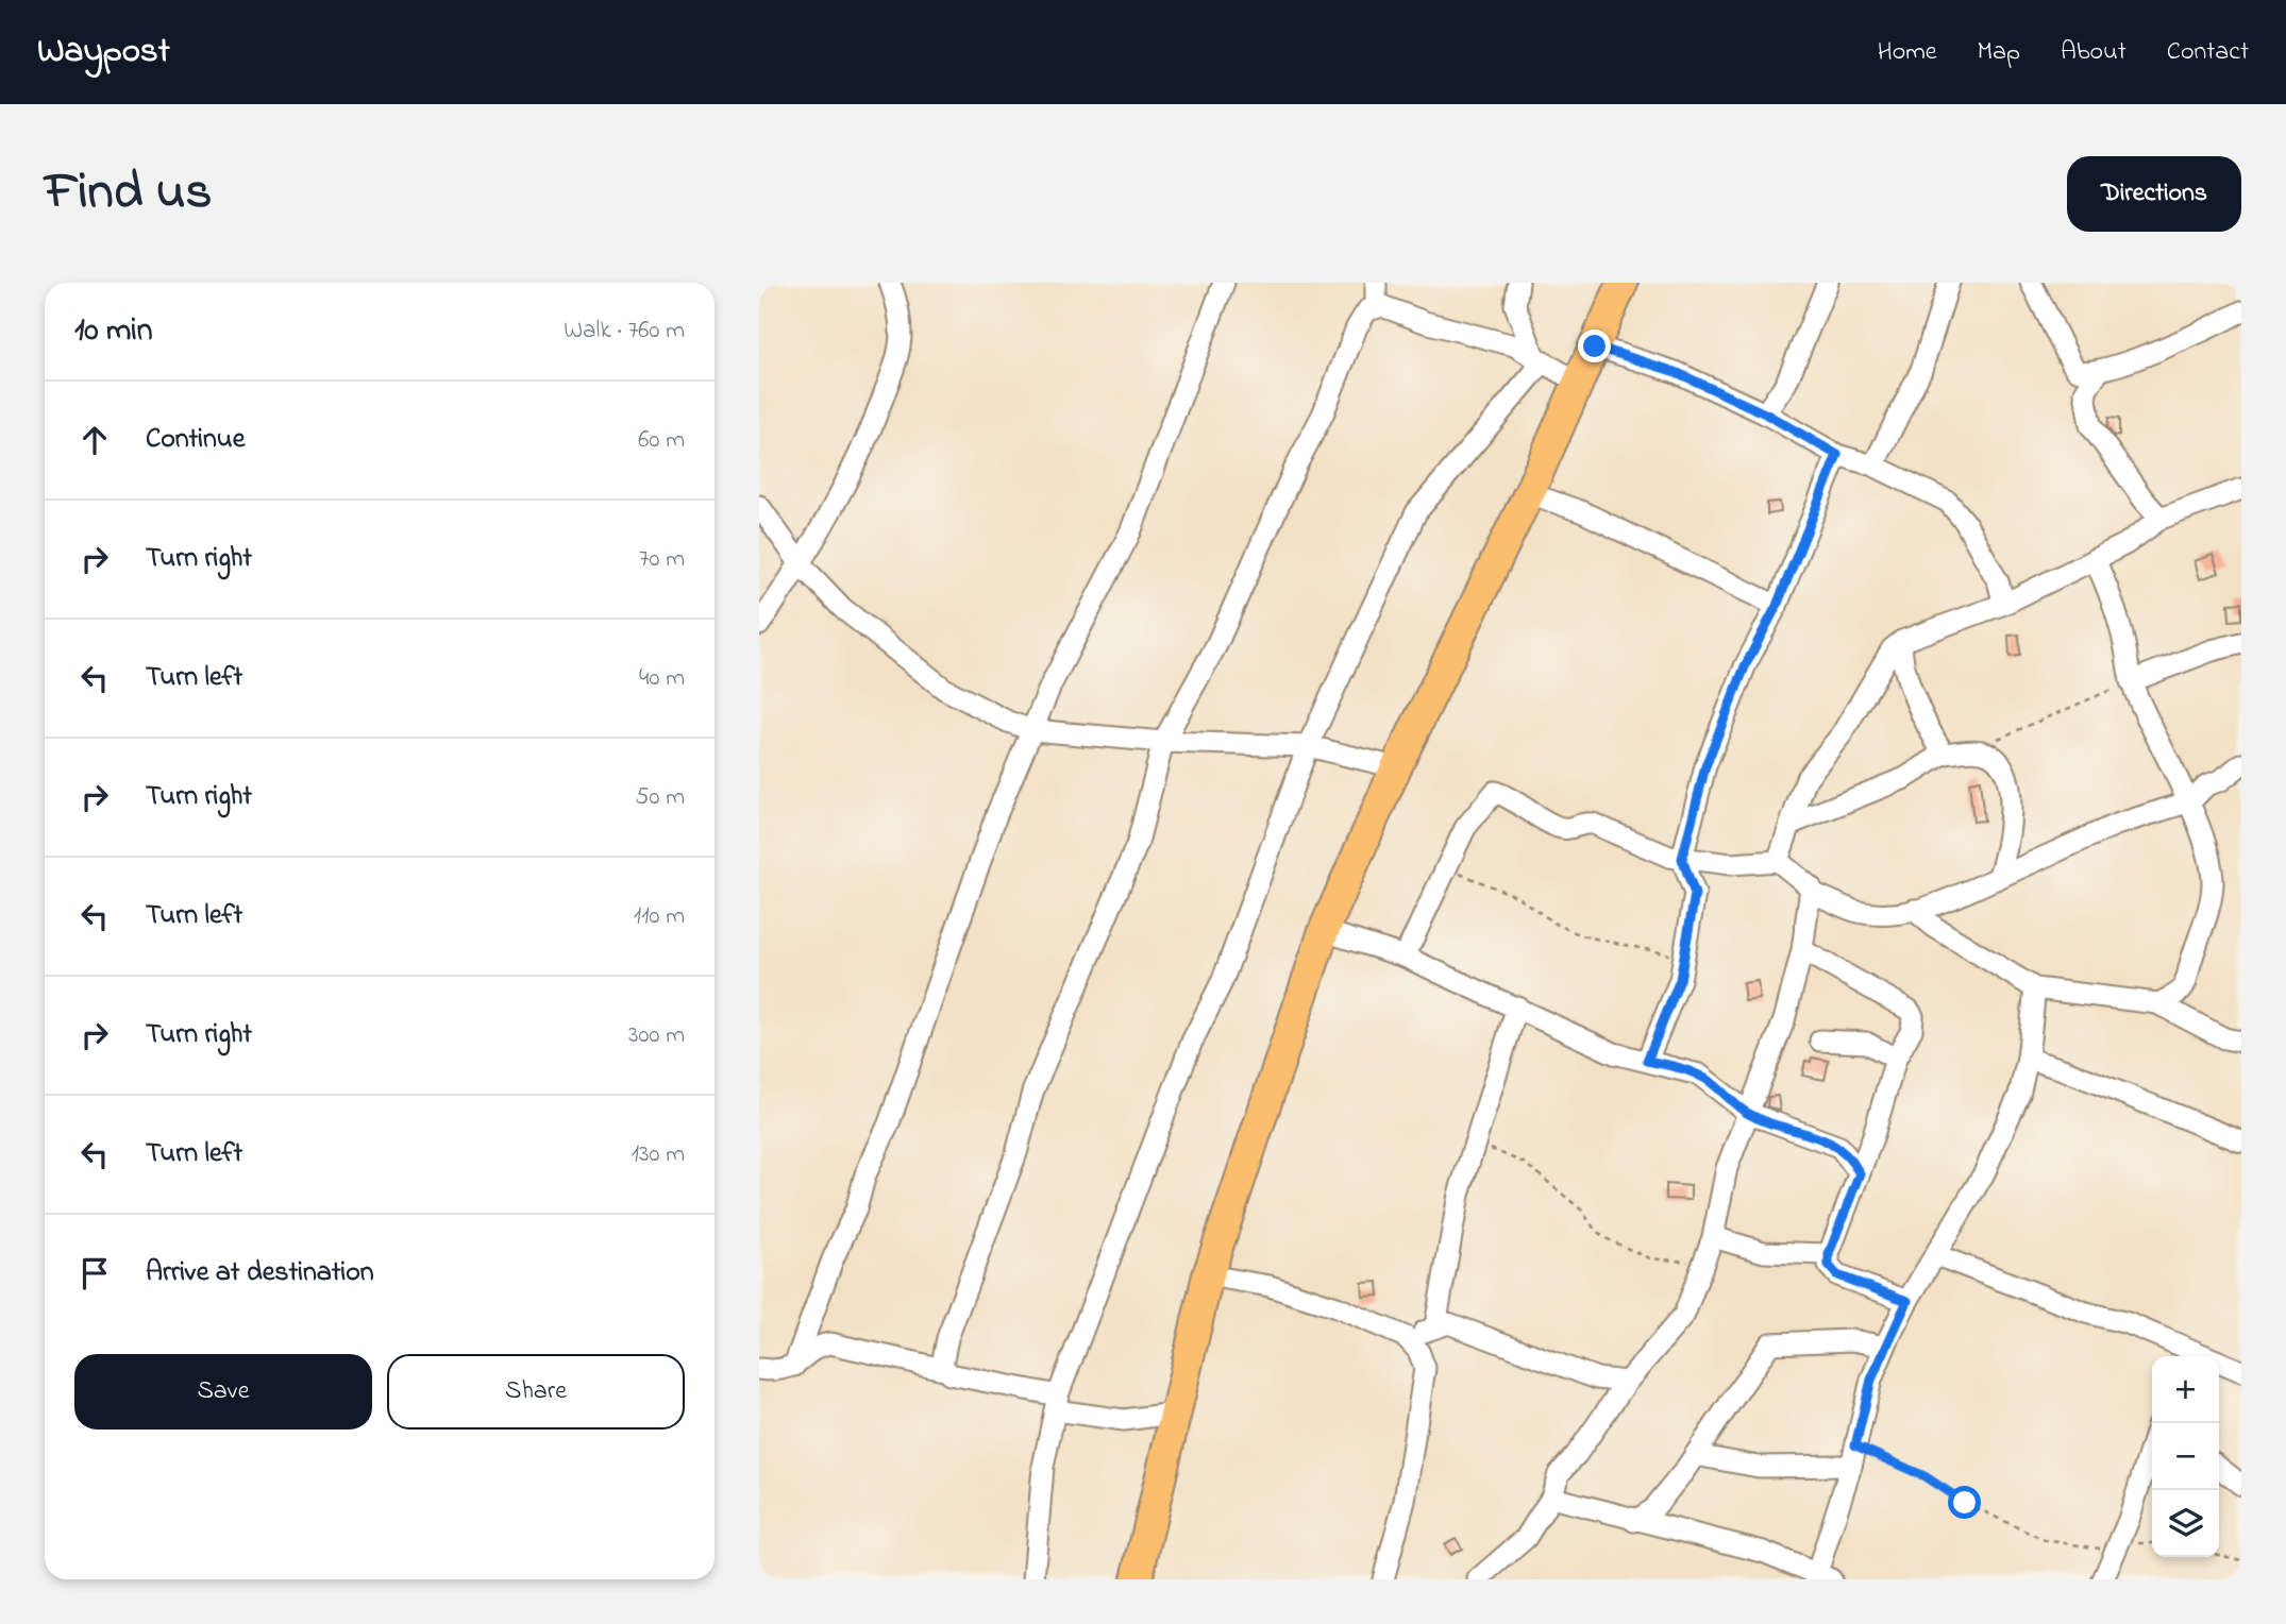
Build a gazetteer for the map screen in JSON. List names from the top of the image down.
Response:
{
  "page": {
    "header": "Waypost",
    "nav": [
      "Home",
      "Map",
      "About",
      "Contact"
    ],
    "title": "Find us",
    "buttons": [
      "Directions",
      ["Save", "Share"]
    ],
    "heading": ["10 min", "Walk · 760 m"],
    "list": [
      ["Continue", "60 m"],
      ["Turn right", "70 m"],
      ["Turn left", "40 m"],
      ["Turn right", "50 m"],
      ["Turn left", "110 m"],
      ["Turn right", "300 m"],
      ["Turn left", "130 m"],
      "Arrive at destination"
    ],
    "map_buttons": ["+", "−"]
  }
}
